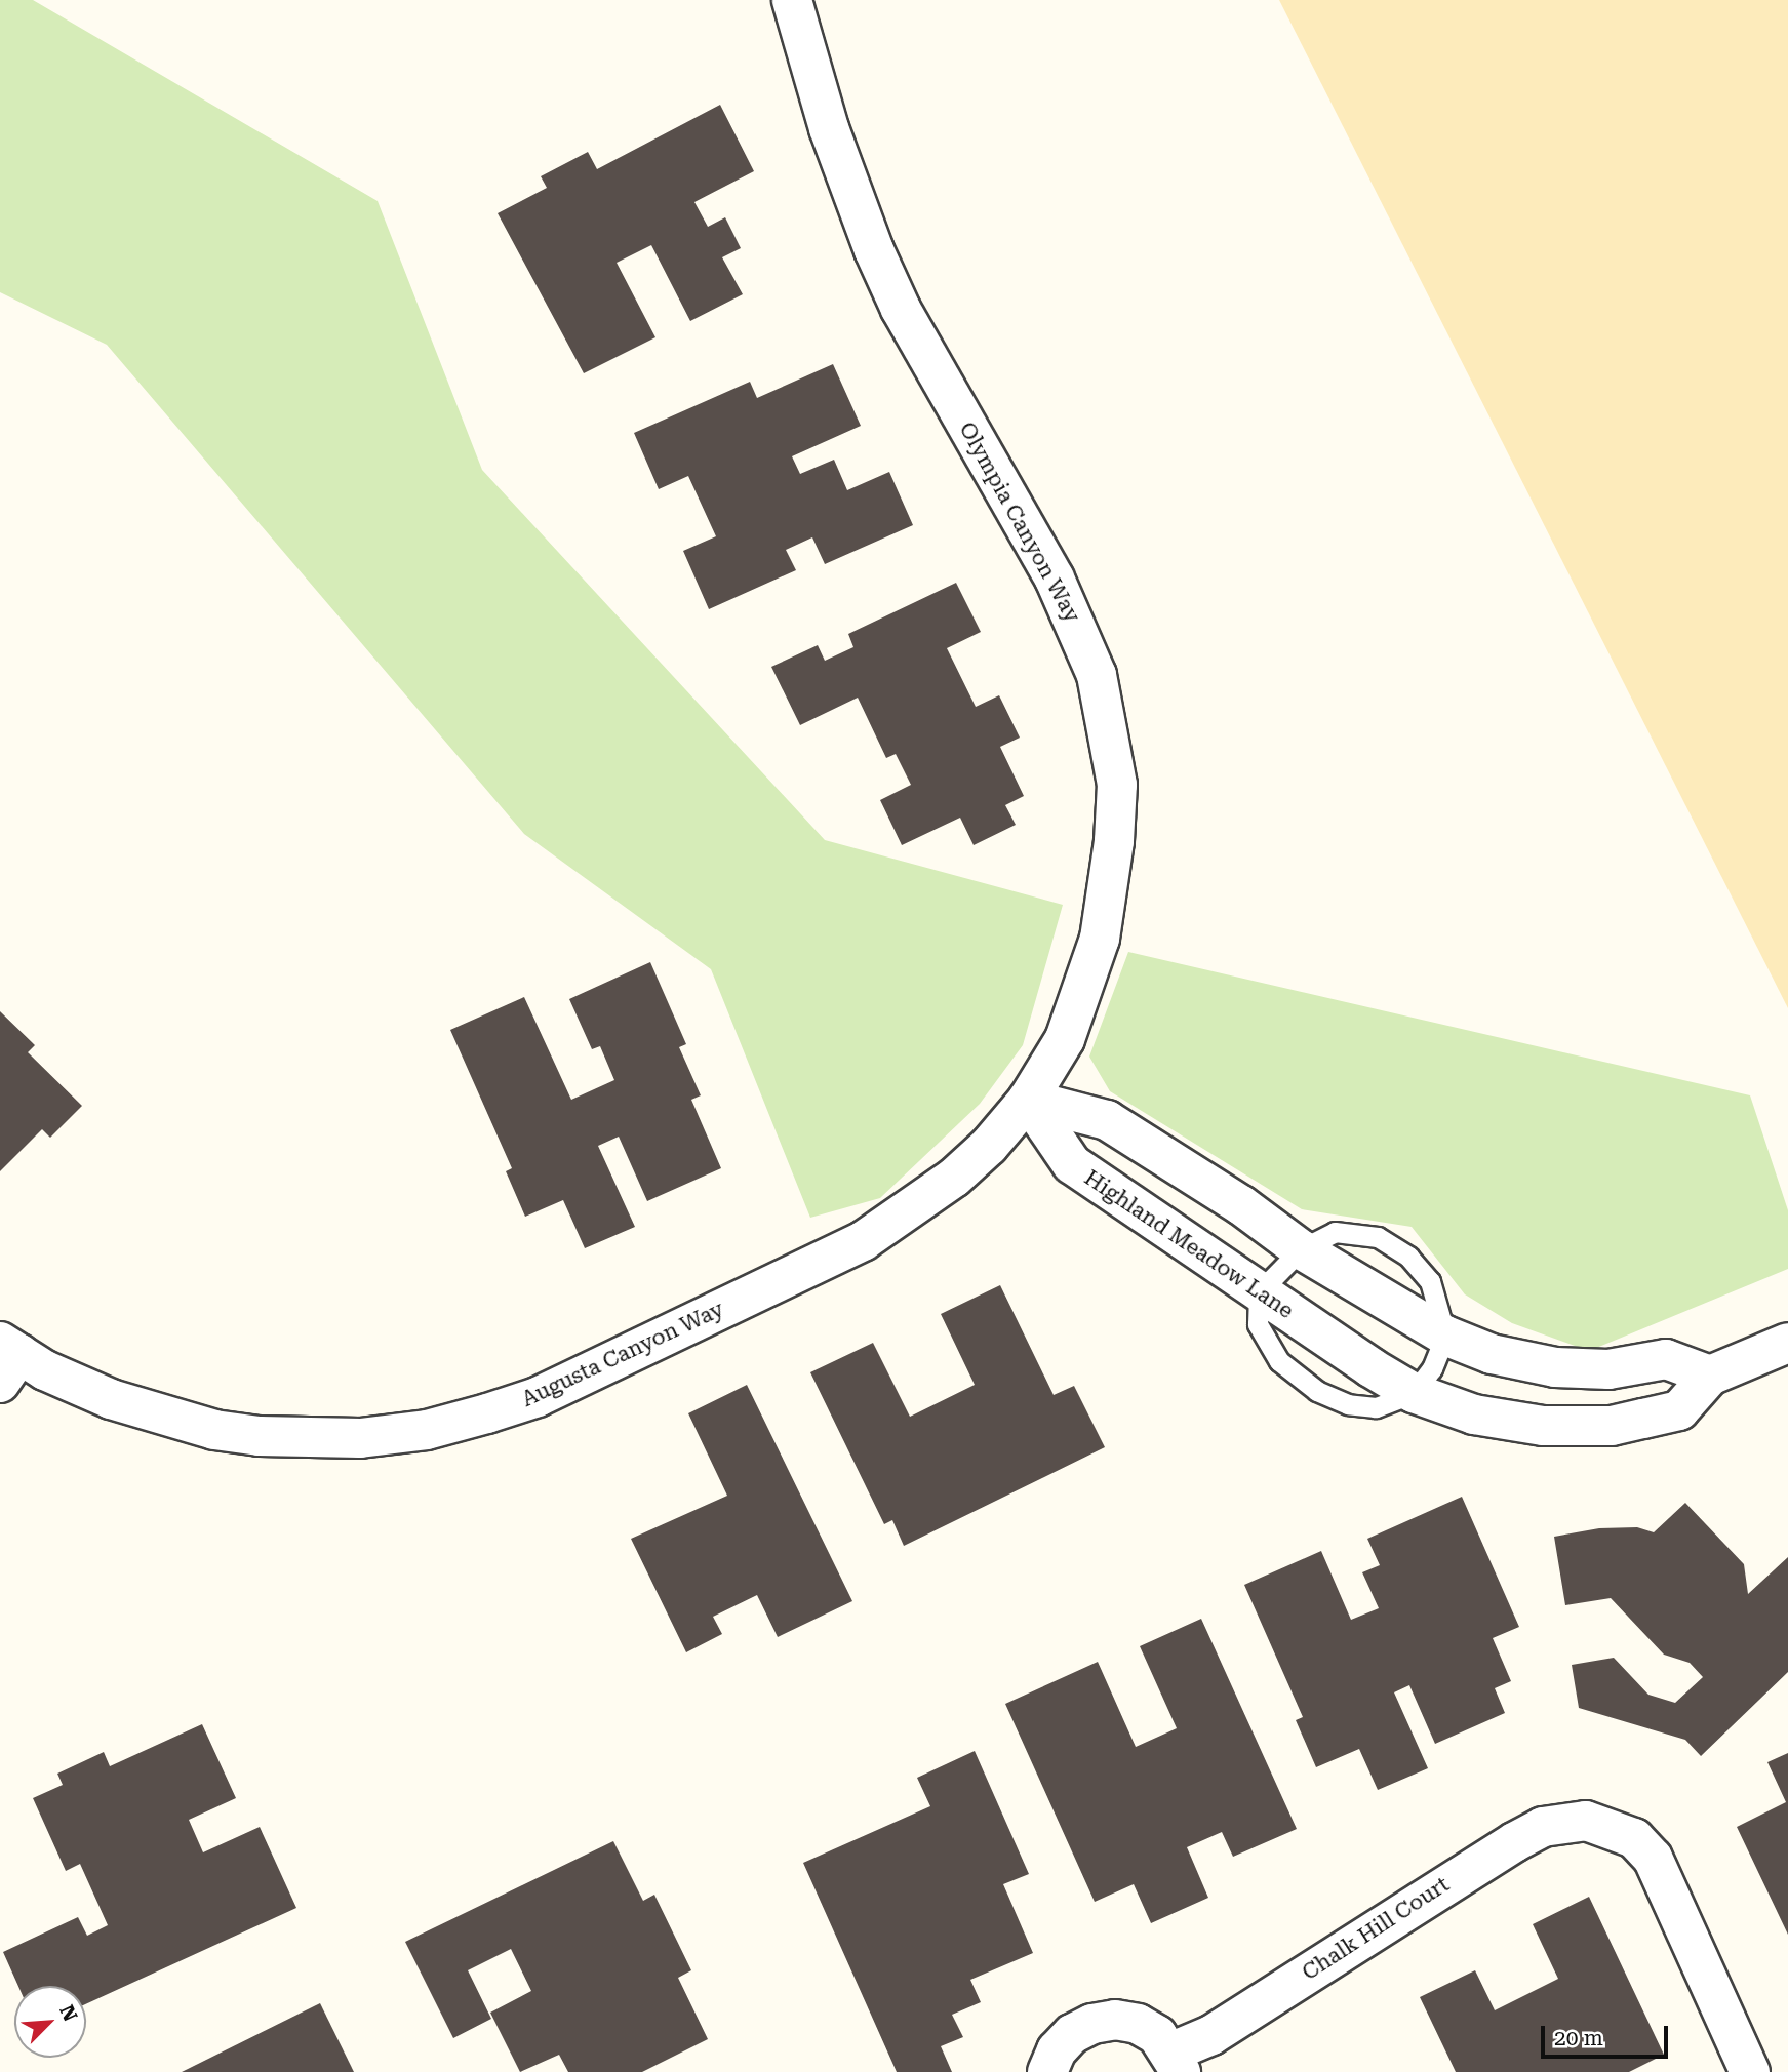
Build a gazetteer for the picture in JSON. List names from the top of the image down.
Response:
{
  "streets": {
    "street": [
      "Olympia Canyon Way",
      "Highland Meadow Lane",
      "Augusta Canyon Way",
      "Chalk Hill Court"
    ]
  },
  "crossings": [
    ["Olympia Canyon Way", "Highland Meadow Lane"],
    ["Olympia Canyon Way", "Augusta Canyon Way"],
    ["Highland Meadow Lane", "Augusta Canyon Way"]
  ],
  "scale_bar": "20 m",
  "north": "top right"
}
